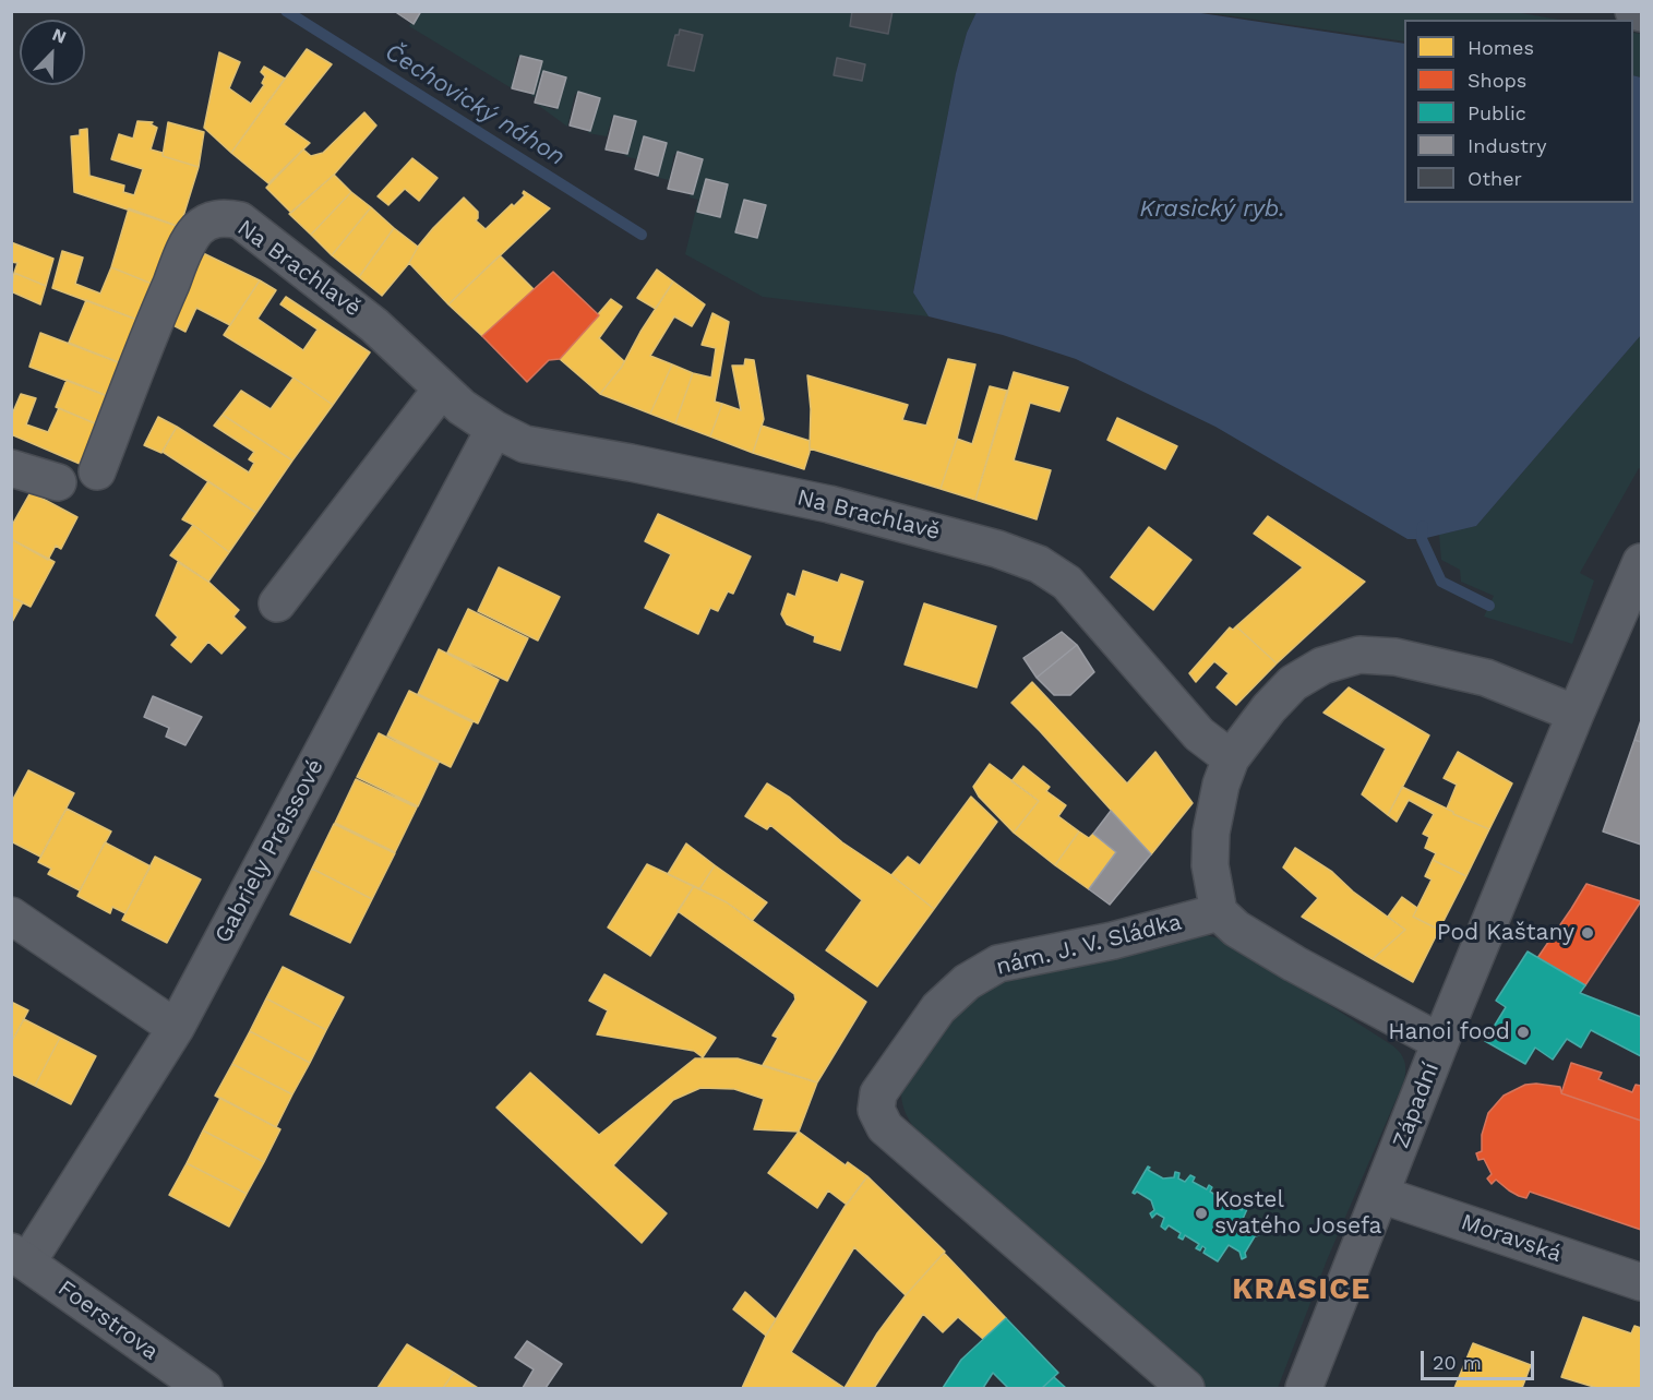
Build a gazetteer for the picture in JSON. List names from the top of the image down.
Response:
{
  "streets": {
    "street": [
      "Na Brachlavě",
      "Gabriely Preissové",
      "nám. J. V. Sládka",
      "Západní",
      "Moravská",
      "Foerstrova"
    ]
  },
  "crossings": [
    ["Na Brachlavě", "Gabriely Preissové"],
    ["Gabriely Preissové", "Foerstrova"],
    ["Západní", "Moravská"]
  ],
  "districts": ["KRASICE"],
  "water": ["Čechovický náhon", "Krasický ryb."],
  "places": ["Pod Kaštany", "Hanoi food", "Kostel svatého Josefa"],
  "legend": [
    "Homes",
    "Shops",
    "Public",
    "Industry",
    "Other"
  ],
  "scale_bar": "20 m",
  "north": "top right"
}
